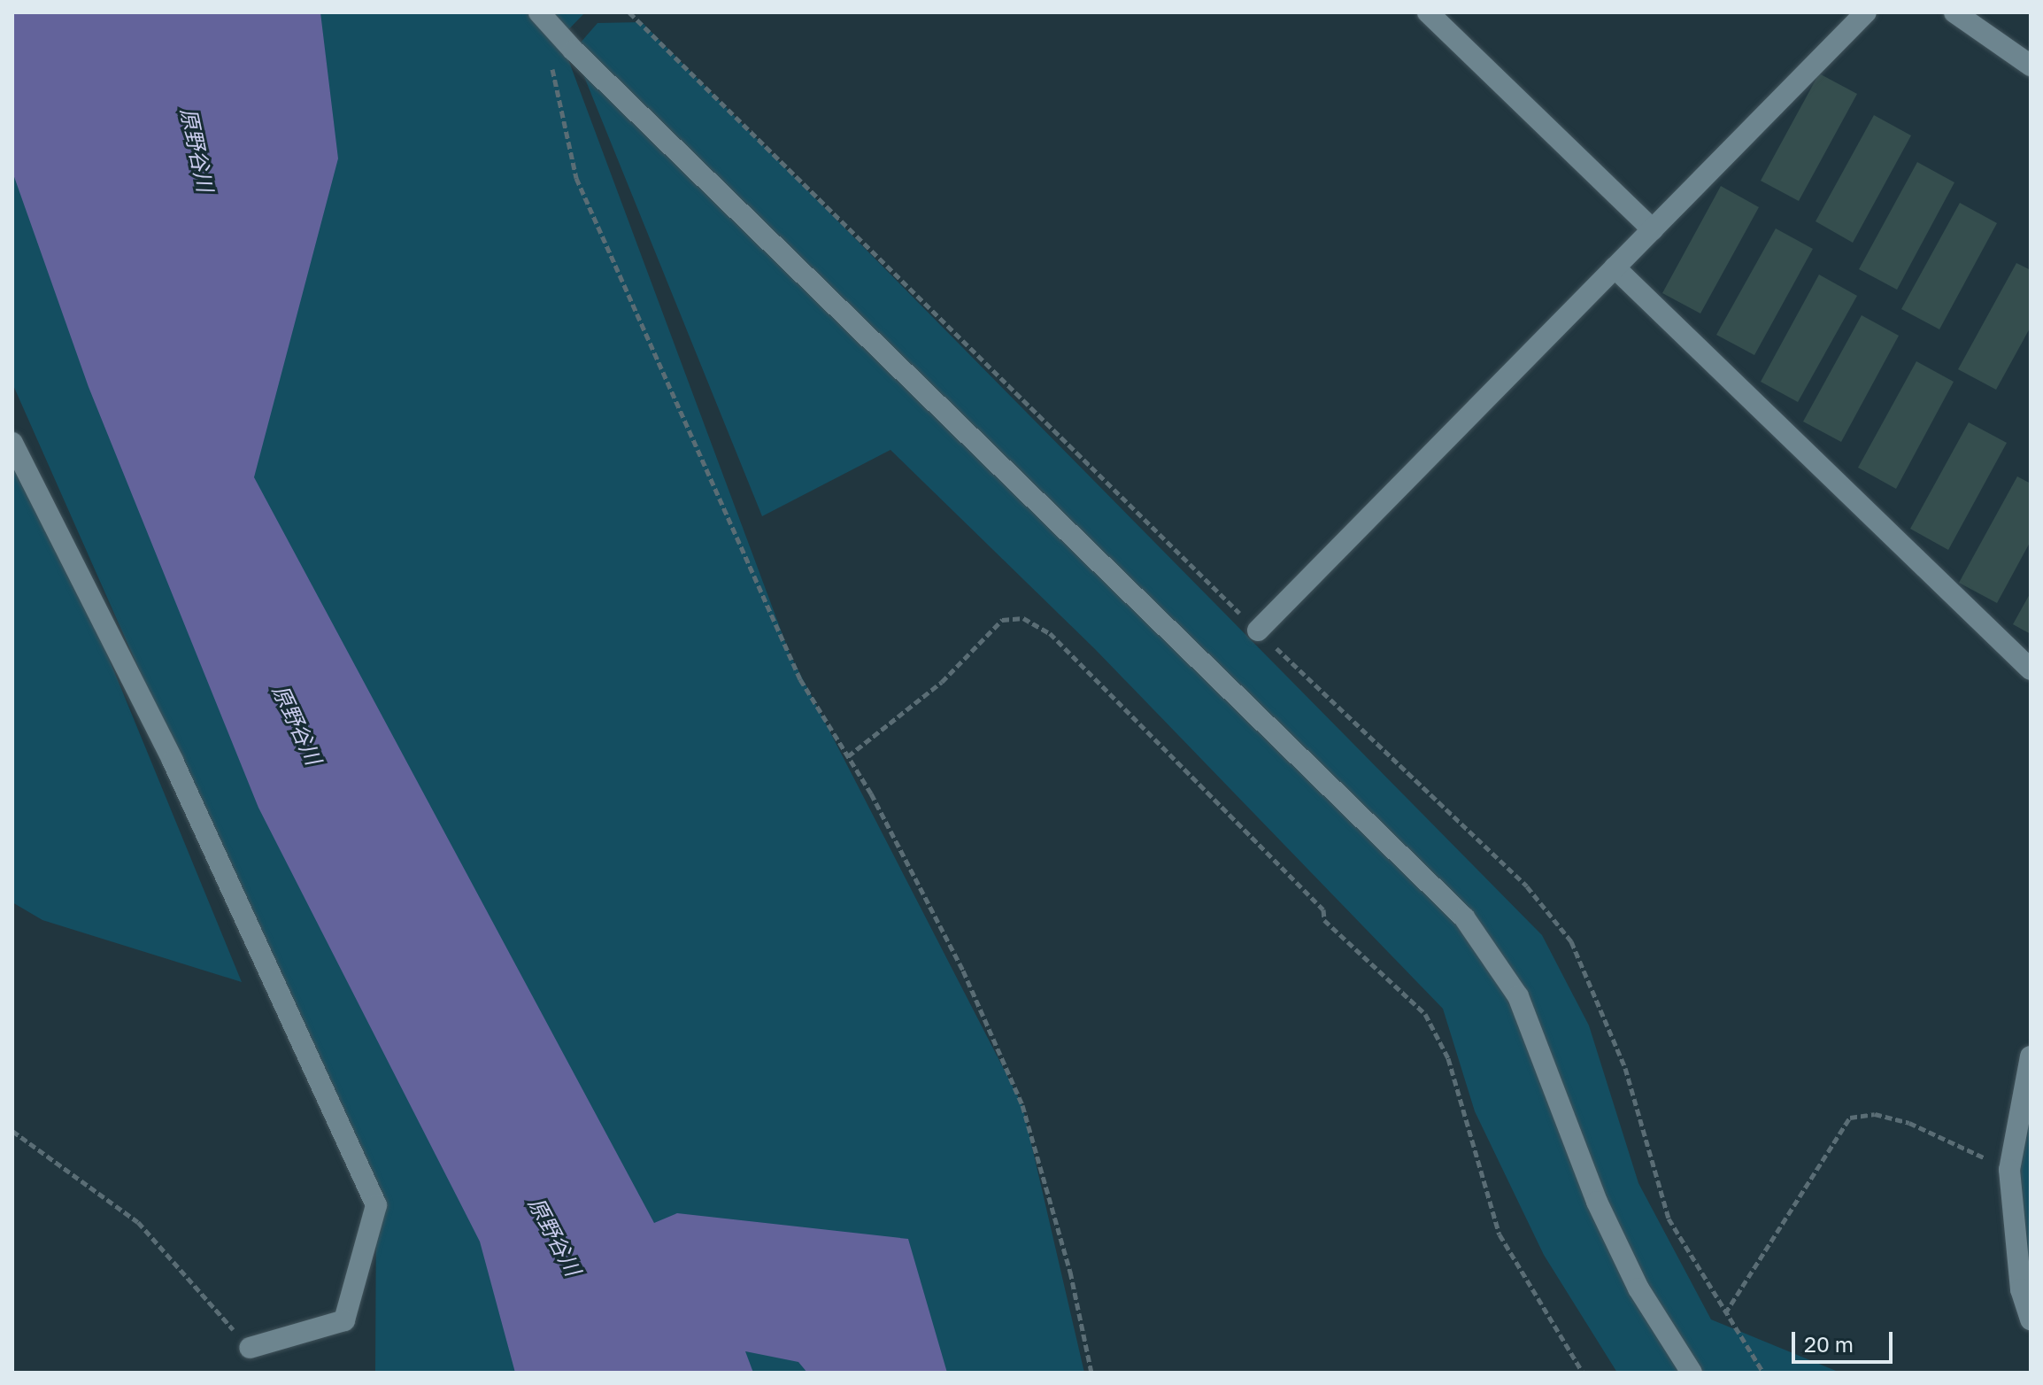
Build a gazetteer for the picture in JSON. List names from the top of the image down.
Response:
{
  "water": ["原野谷川"],
  "scale_bar": "20 m"
}
